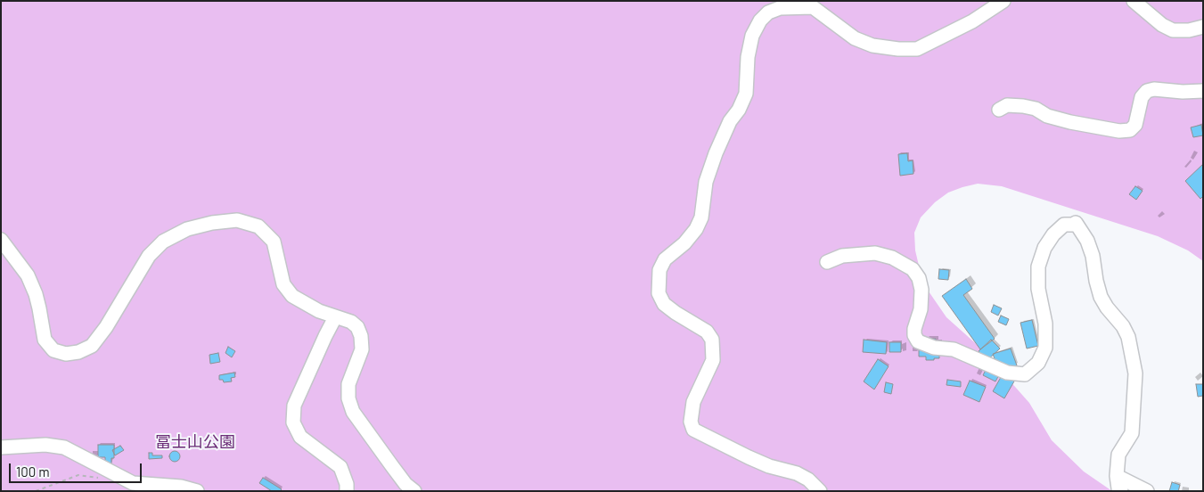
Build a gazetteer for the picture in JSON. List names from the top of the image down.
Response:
{
  "parks": ["冨士山公園"],
  "scale_bar": "100 m"
}
